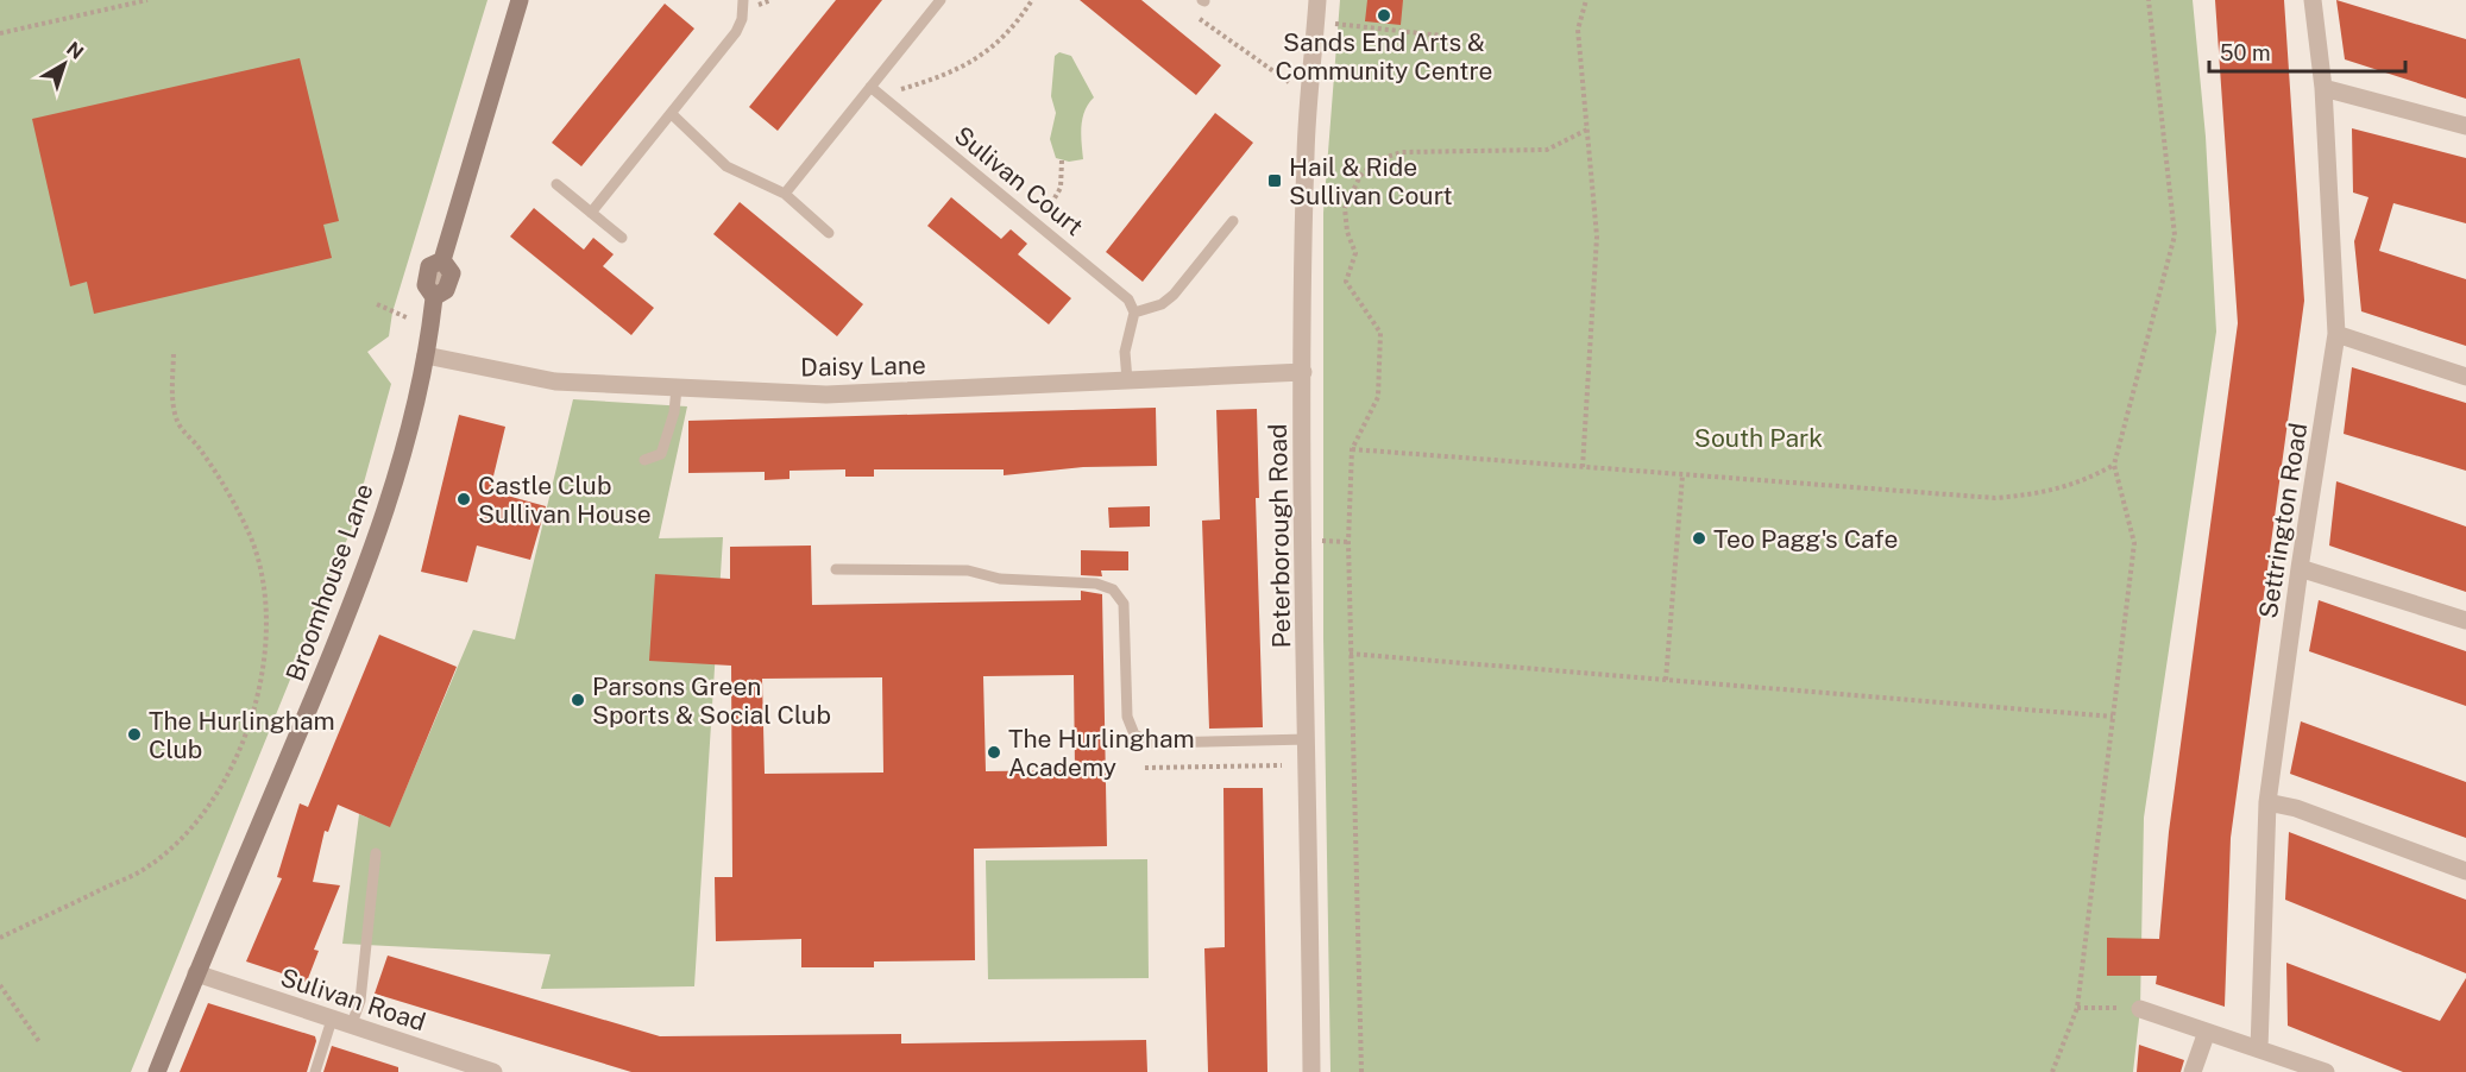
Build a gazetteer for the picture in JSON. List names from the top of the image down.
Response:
{
  "streets": {
    "street": [
      "Daisy Lane",
      "Settrington Road",
      "Peterborough Road",
      "Broomhouse Lane",
      "Sulivan Road"
    ],
    "lane": ["Sulivan Court"]
  },
  "crossings": [
    ["Daisy Lane", "Peterborough Road"],
    ["Daisy Lane", "Broomhouse Lane"],
    ["Broomhouse Lane", "Sulivan Road"]
  ],
  "parks": ["South Park"],
  "places": {
    "other": [
      "Sands End Arts & Community Centre",
      "Castle Club Sullivan House",
      "Teo Pagg's Cafe",
      "Parsons Green Sports & Social Club",
      "The Hurlingham Club",
      "The Hurlingham Academy"
    ],
    "transit": ["Hail & Ride Sullivan Court"]
  },
  "scale_bar": "50 m",
  "north": "top right"
}
